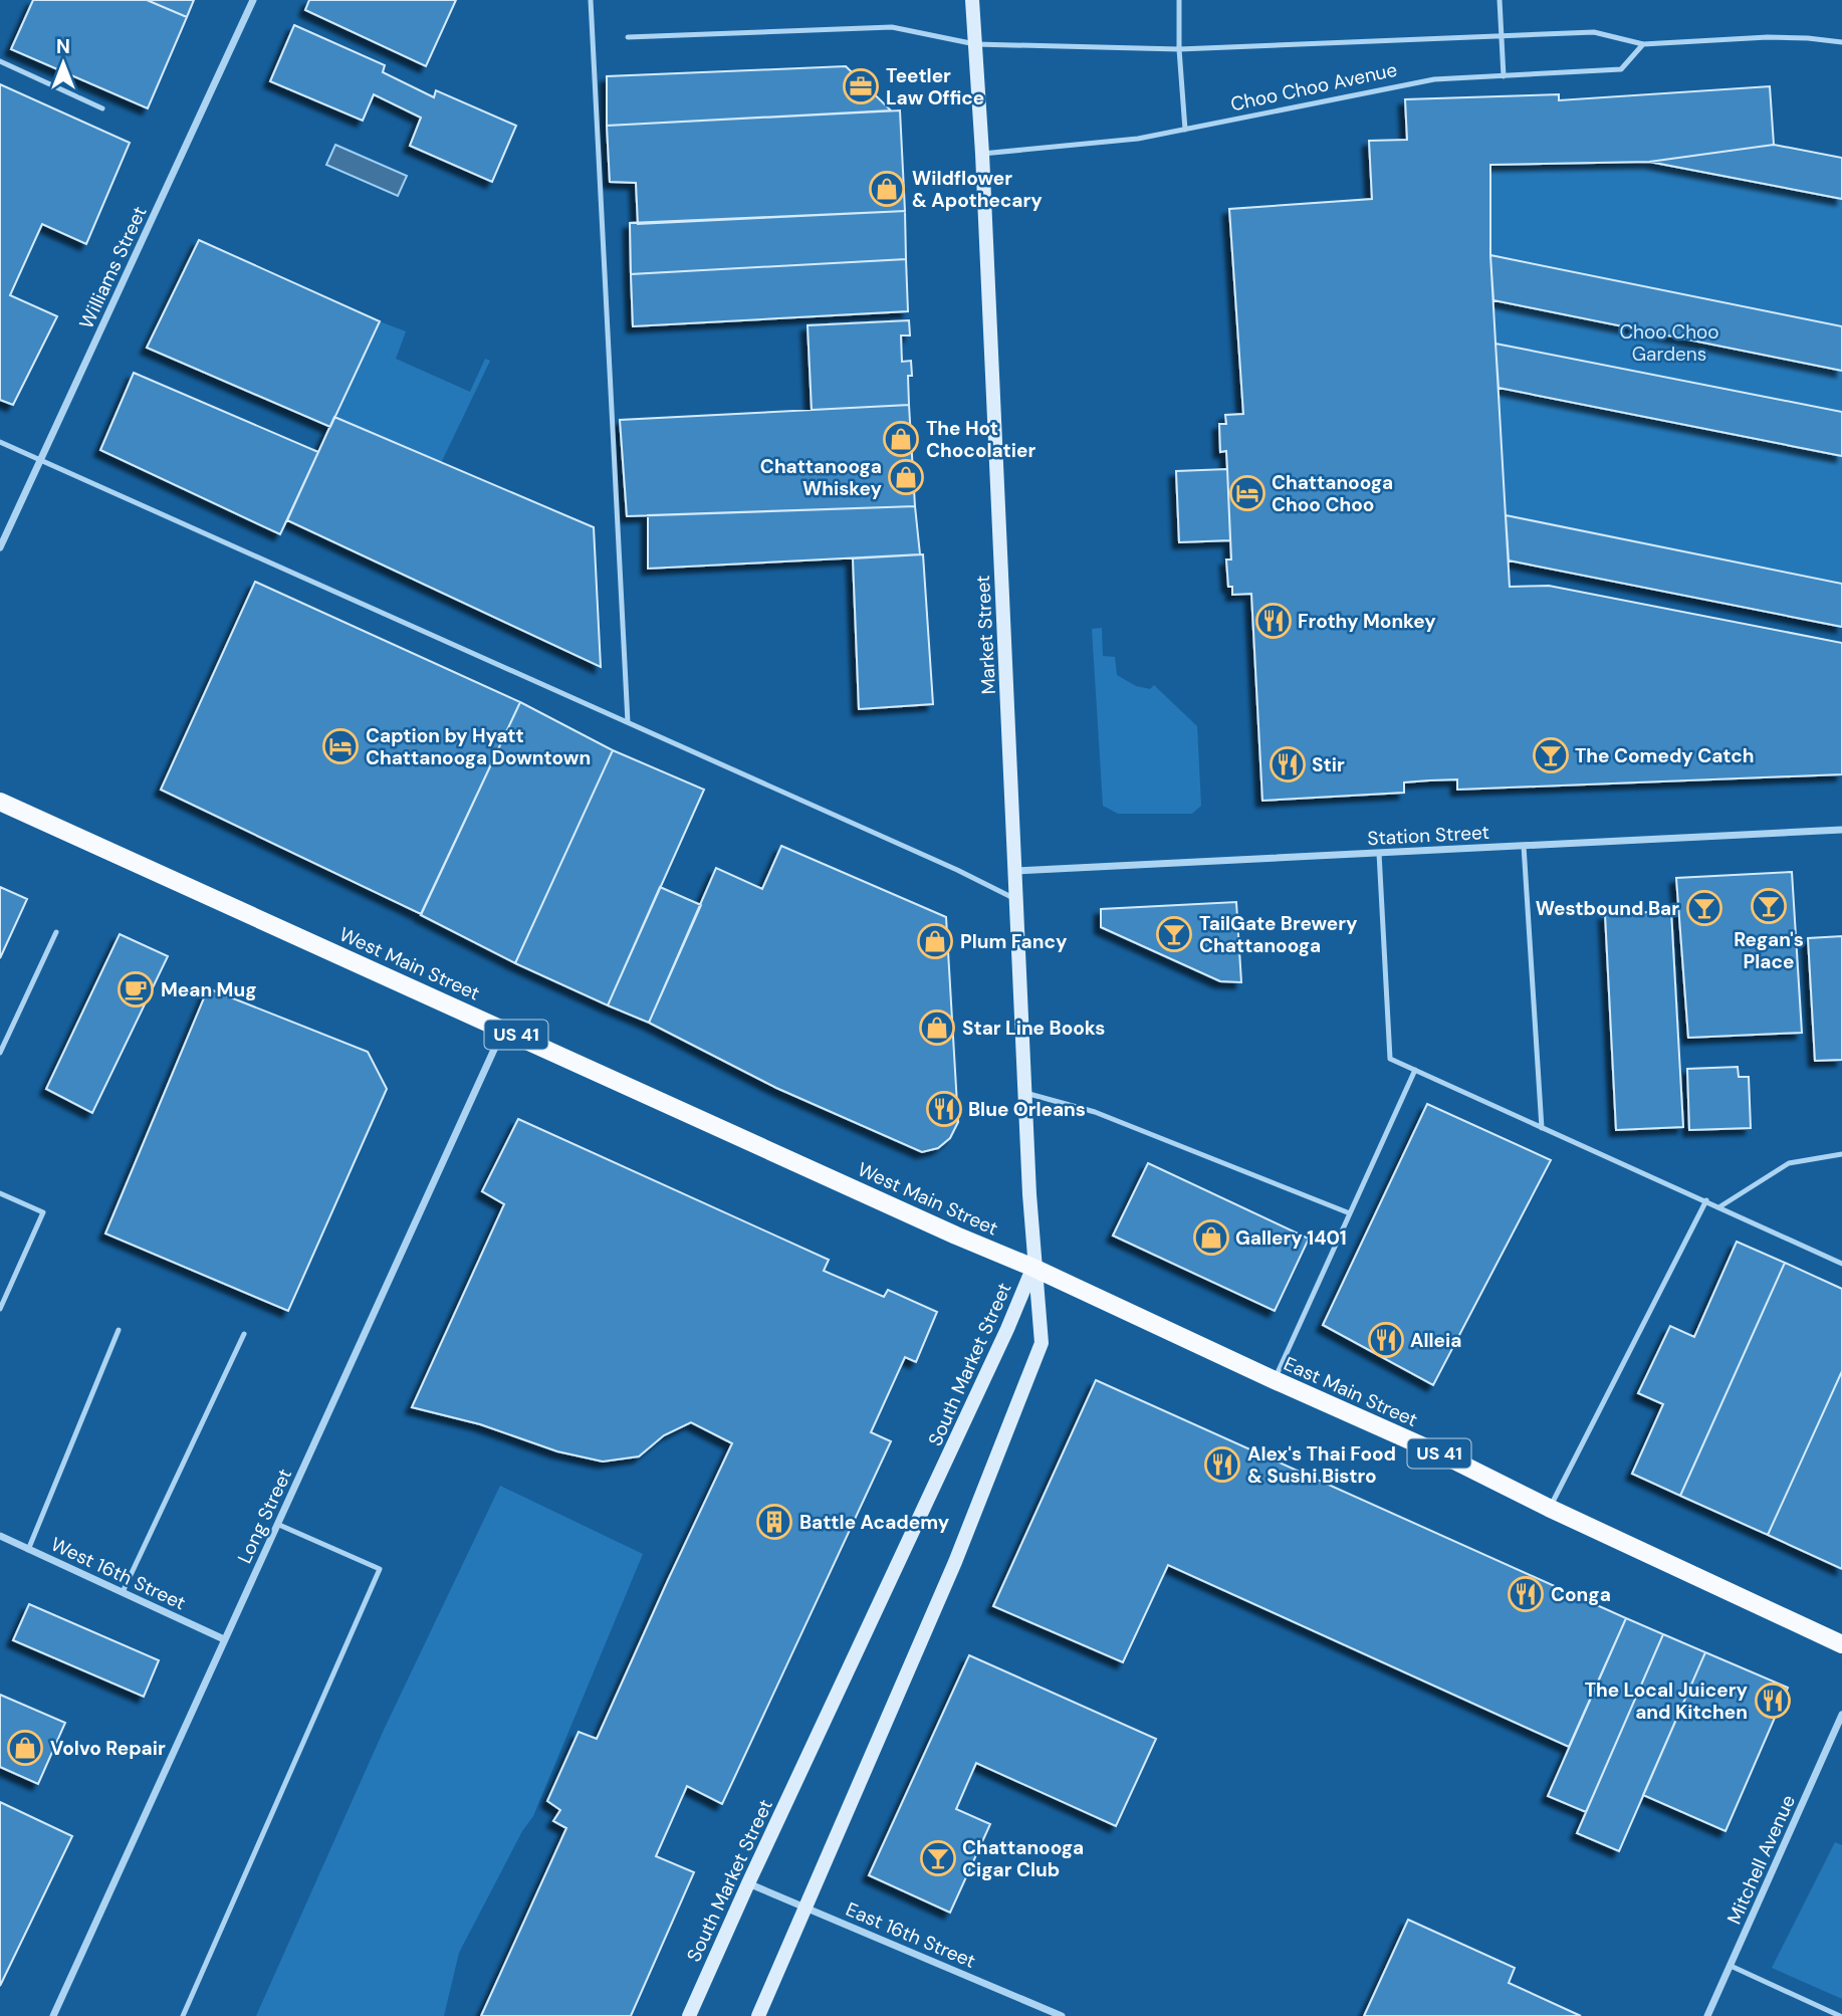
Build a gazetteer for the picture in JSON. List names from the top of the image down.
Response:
{
  "streets": {
    "main road": [
      "Market Street",
      "West Main Street",
      "US 41",
      "South Market Street",
      "East Main Street"
    ],
    "street": [
      "Williams Street",
      "Station Street",
      "Long Street",
      "West 16th Street",
      "Mitchell Avenue",
      "East 16th Street"
    ],
    "lane": ["Choo Choo Avenue"]
  },
  "crossings": [
    ["Choo Choo Avenue", "Market Street"],
    ["Market Street", "Station Street"],
    ["Market Street", "West Main Street"],
    ["Market Street", "South Market Street"],
    ["Market Street", "East Main Street"],
    ["West Main Street", "South Market Street"],
    ["West Main Street", "East Main Street"],
    ["West Main Street", "Long Street"],
    ["South Market Street", "East Main Street"],
    ["South Market Street", "East 16th Street"],
    ["Long Street", "West 16th Street"]
  ],
  "parks": ["Choo Choo Gardens"],
  "places": {
    "office": ["Teetler Law Office"],
    "shop": [
      "Wildflower & Apothecary",
      "The Hot Chocolatier",
      "Chattanooga Whiskey",
      "Plum Fancy",
      "Star Line Books",
      "Gallery 1401",
      "Volvo Repair"
    ],
    "hotel": ["Chattanooga Choo Choo", "Caption by Hyatt Chattanooga Downtown"],
    "restaurant": [
      "Frothy Monkey",
      "Stir",
      "Blue Orleans",
      "Alleia",
      "Alex's Thai Food & Sushi Bistro",
      "Conga",
      "The Local Juicery and Kitchen"
    ],
    "bar": [
      "The Comedy Catch",
      "Regan's Place",
      "Westbound Bar",
      "TailGate Brewery Chattanooga",
      "Chattanooga Cigar Club"
    ],
    "cafe": ["Mean Mug"],
    "building": ["Battle Academy"]
  },
  "north": "top"
}
